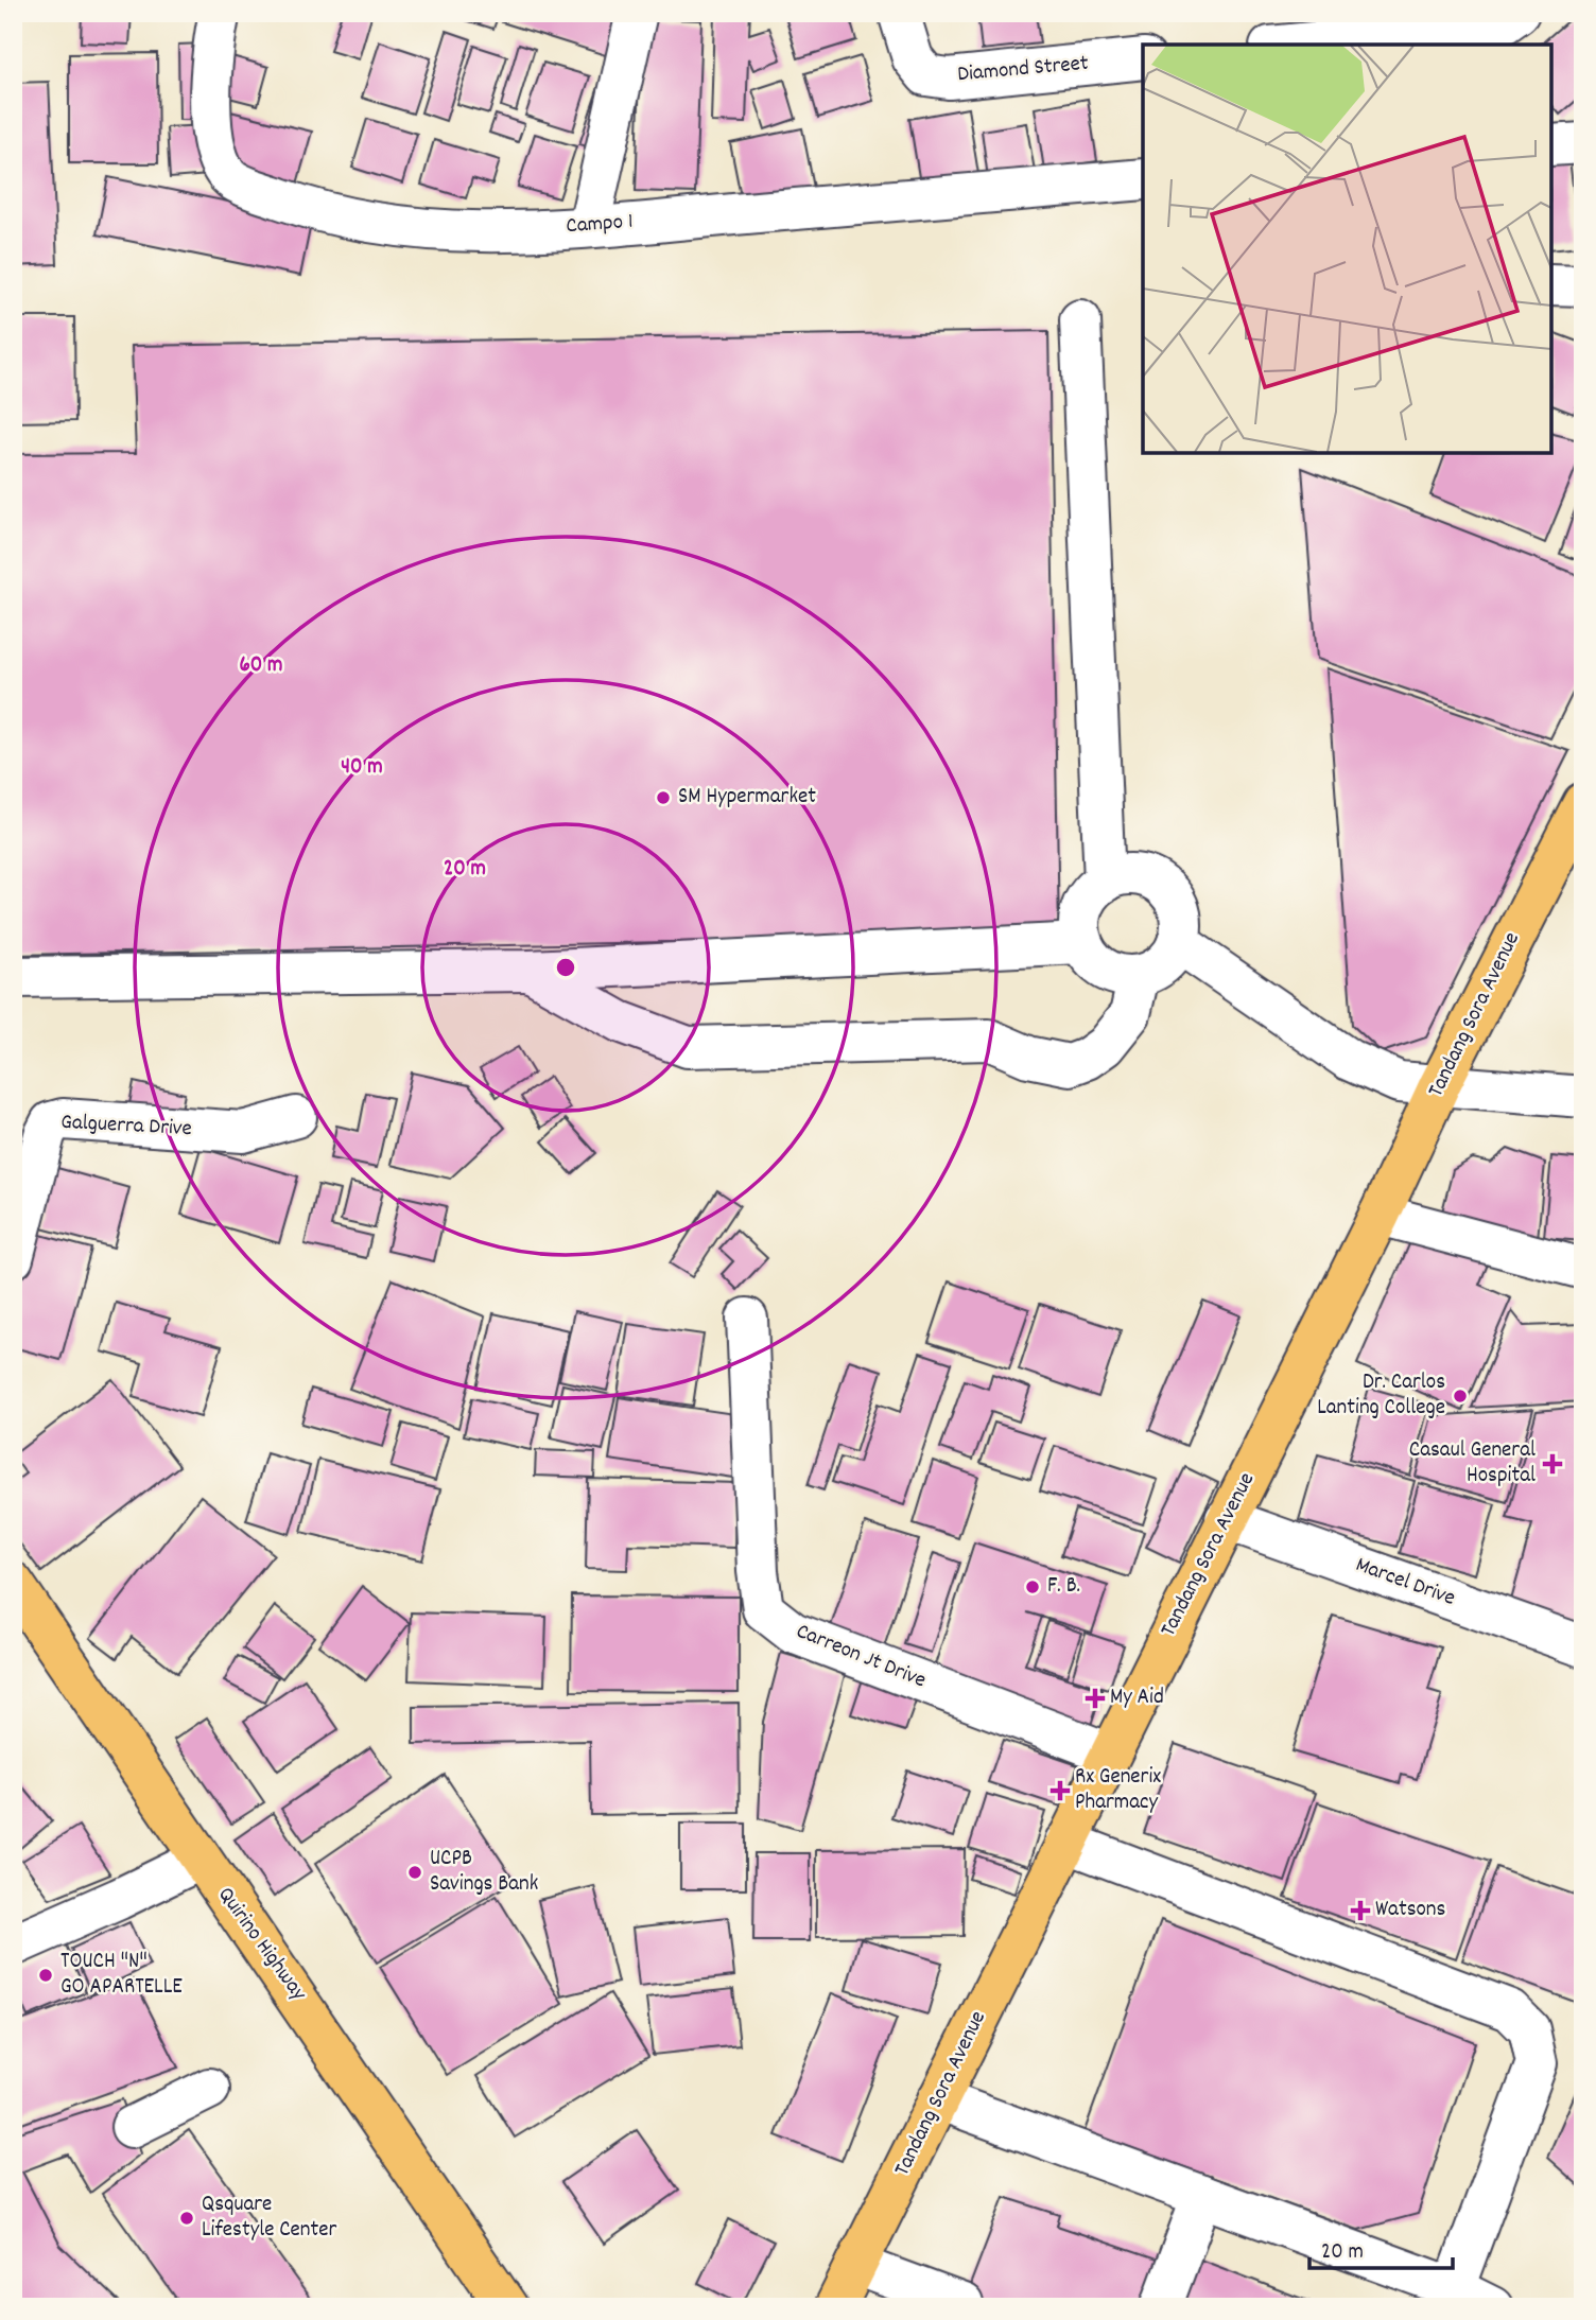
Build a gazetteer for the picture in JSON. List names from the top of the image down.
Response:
{
  "streets": {
    "main road": ["Tandang Sora Avenue", "Quirino Highway"],
    "street": [
      "Diamond Street",
      "Campo 1",
      "Galguerra Drive",
      "Marcel Drive",
      "Carreon Jt Drive"
    ]
  },
  "crossings": [
    ["Tandang Sora Avenue", "Marcel Drive"],
    ["Tandang Sora Avenue", "Carreon Jt Drive"]
  ],
  "places": {
    "other": [
      "SM Hypermarket",
      "Dr. Carlos Lanting College",
      "F. B.",
      "UCPB Savings Bank",
      "TOUCH \"N\" GO APARTELLE",
      "Qsquare Lifestyle Center"
    ],
    "health": [
      "Casaul General Hospital",
      "My Aid",
      "Rx Generix Pharmacy",
      "Watsons"
    ]
  },
  "scale_bar": "20 m",
  "rings": ["60 m", "40 m", "20 m"]
}
